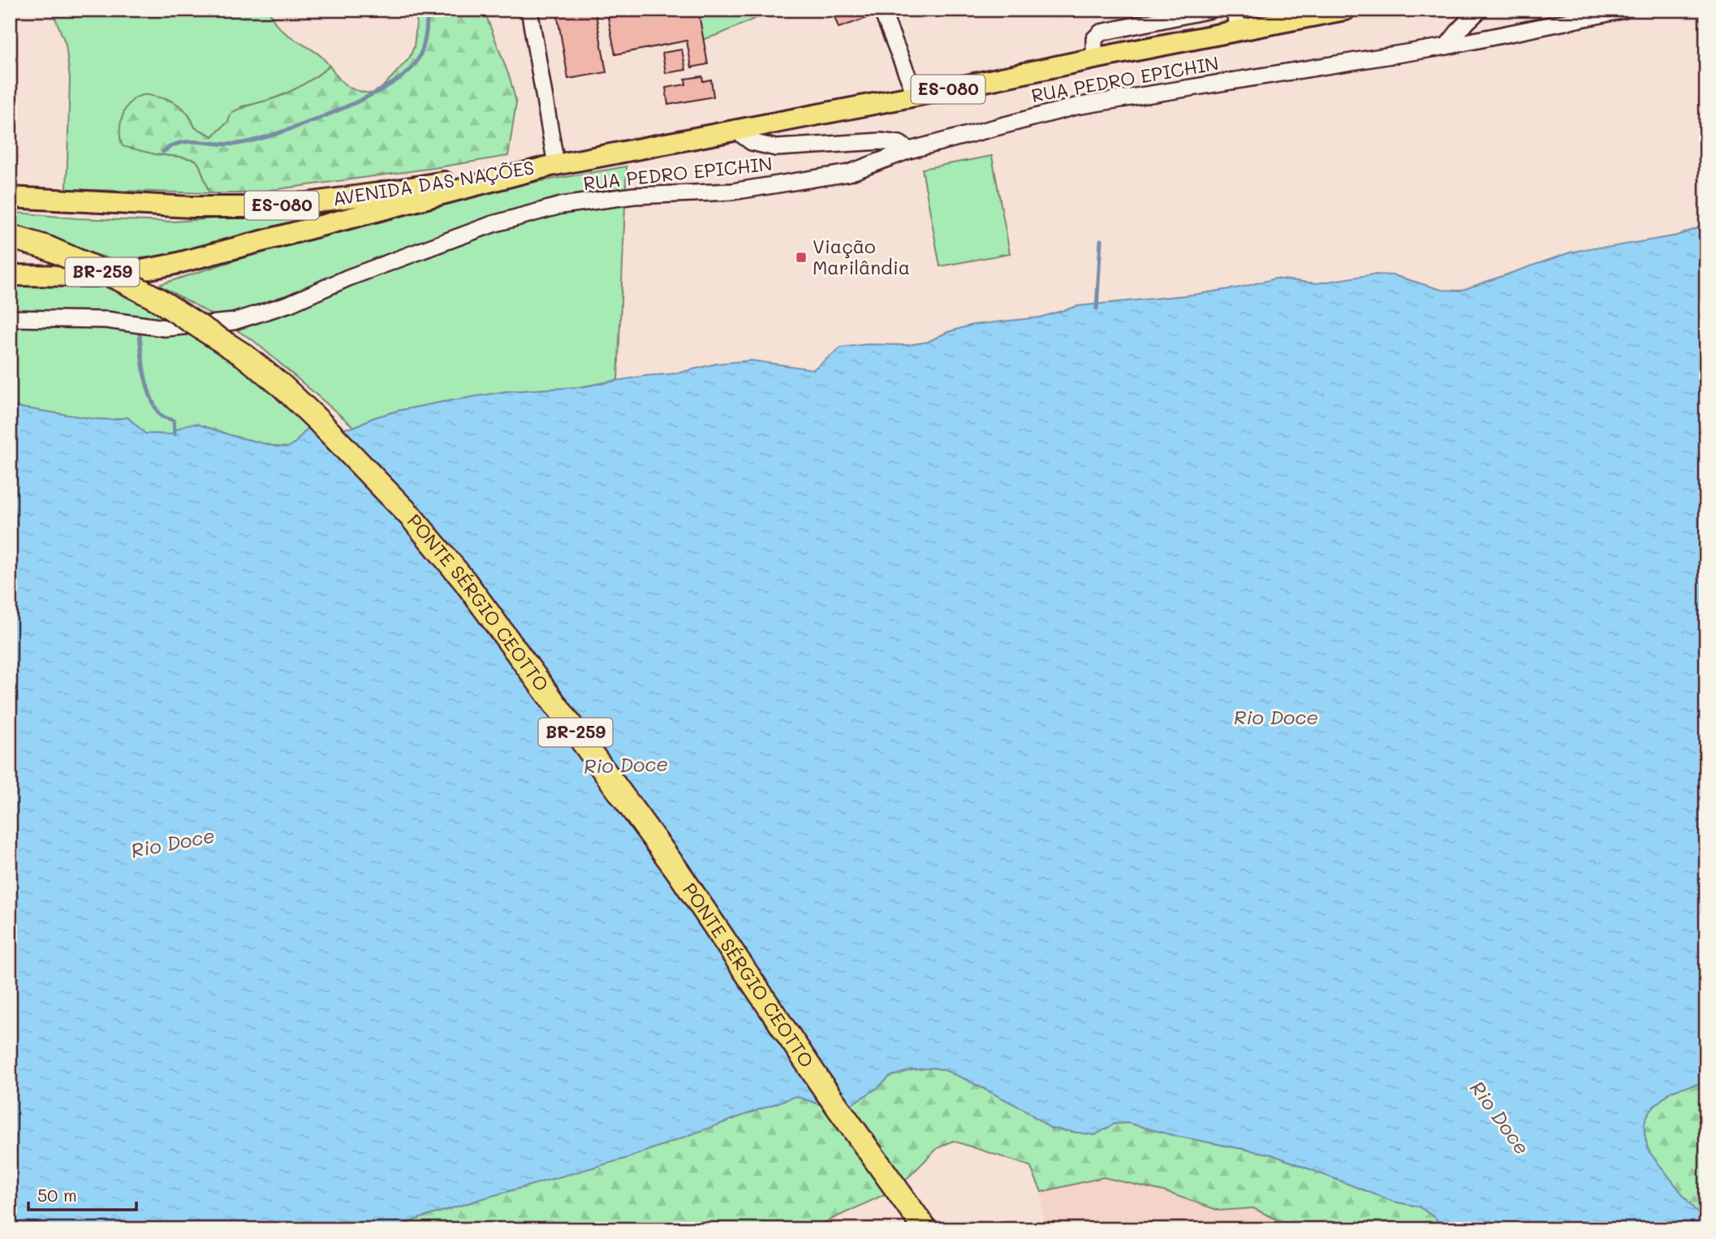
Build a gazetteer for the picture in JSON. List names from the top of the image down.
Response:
{
  "streets": {
    "highway": ["BR-259", "PONTE SÉRGIO CEOTTO"],
    "main road": ["ES-080", "AVENIDA DAS NAÇÕES"],
    "street": ["RUA PEDRO EPICHIN"]
  },
  "crossings": [
    ["ES-080", "AVENIDA DAS NAÇÕES"]
  ],
  "water": ["Rio Doce"],
  "places": {
    "transit": ["Viação Marilândia"]
  },
  "scale_bar": "50 m"
}
